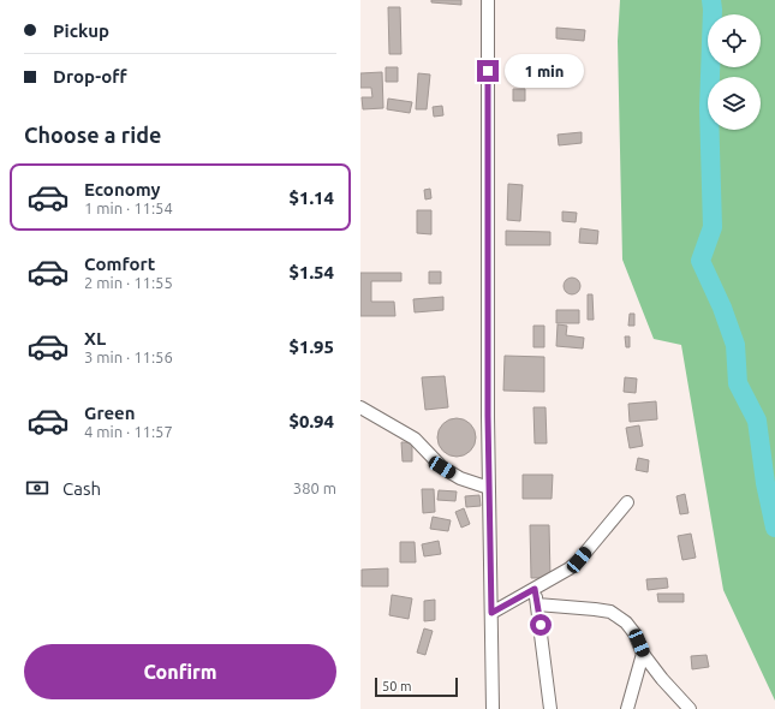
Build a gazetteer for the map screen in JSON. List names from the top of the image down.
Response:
{
  "scale_bar": "50 m",
  "page": {
    "banner": ["Pickup", "Drop-off"],
    "bubble": "1 min",
    "heading": "Choose a ride",
    "list": [
      {
        "name": "Economy",
        "note": "1 min · 11:54",
        "value": "$1.14"
      },
      {
        "name": "Comfort",
        "note": "2 min · 11:55",
        "value": "$1.54"
      },
      {
        "name": "XL",
        "note": "3 min · 11:56",
        "value": "$1.95"
      },
      {
        "name": "Green",
        "note": "4 min · 11:57",
        "value": "$0.94"
      }
    ],
    "pay": ["Cash", "380 m"],
    "buttons": "Confirm",
    "scale": "50 m"
  }
}
